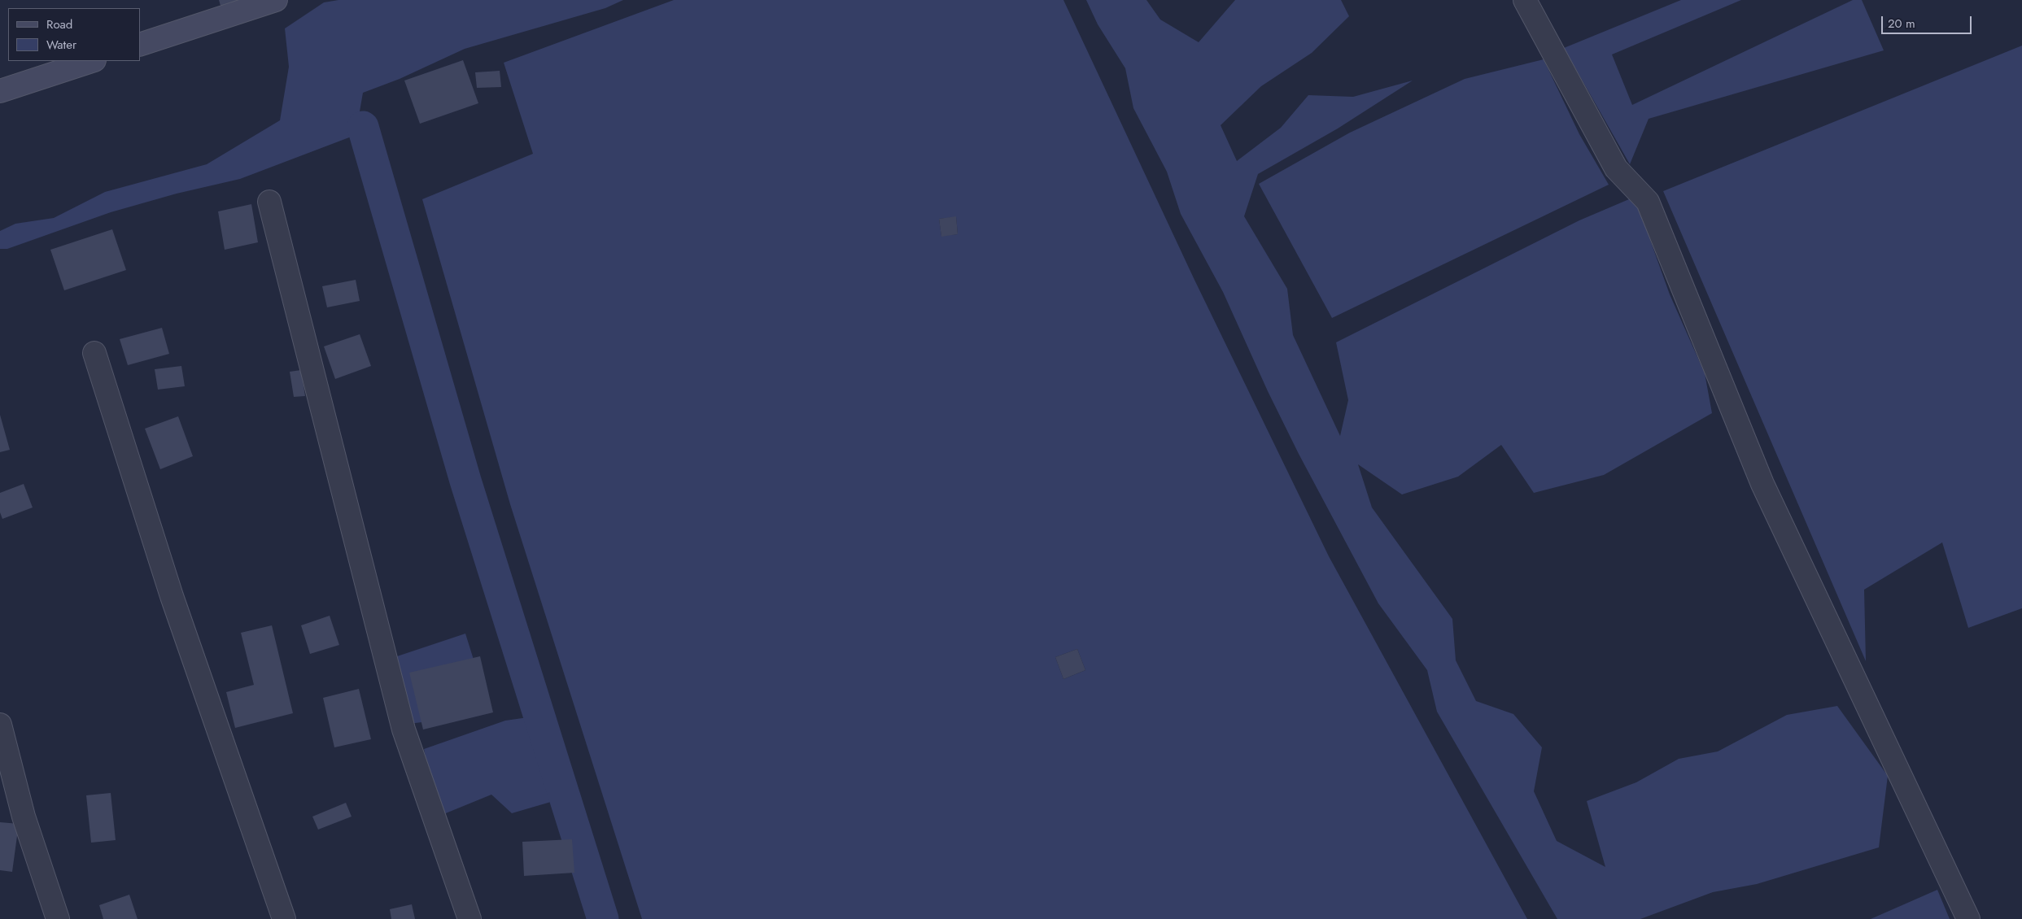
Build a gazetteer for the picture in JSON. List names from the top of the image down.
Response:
{
  "legend": ["Road", "Water"],
  "scale_bar": "20 m"
}
